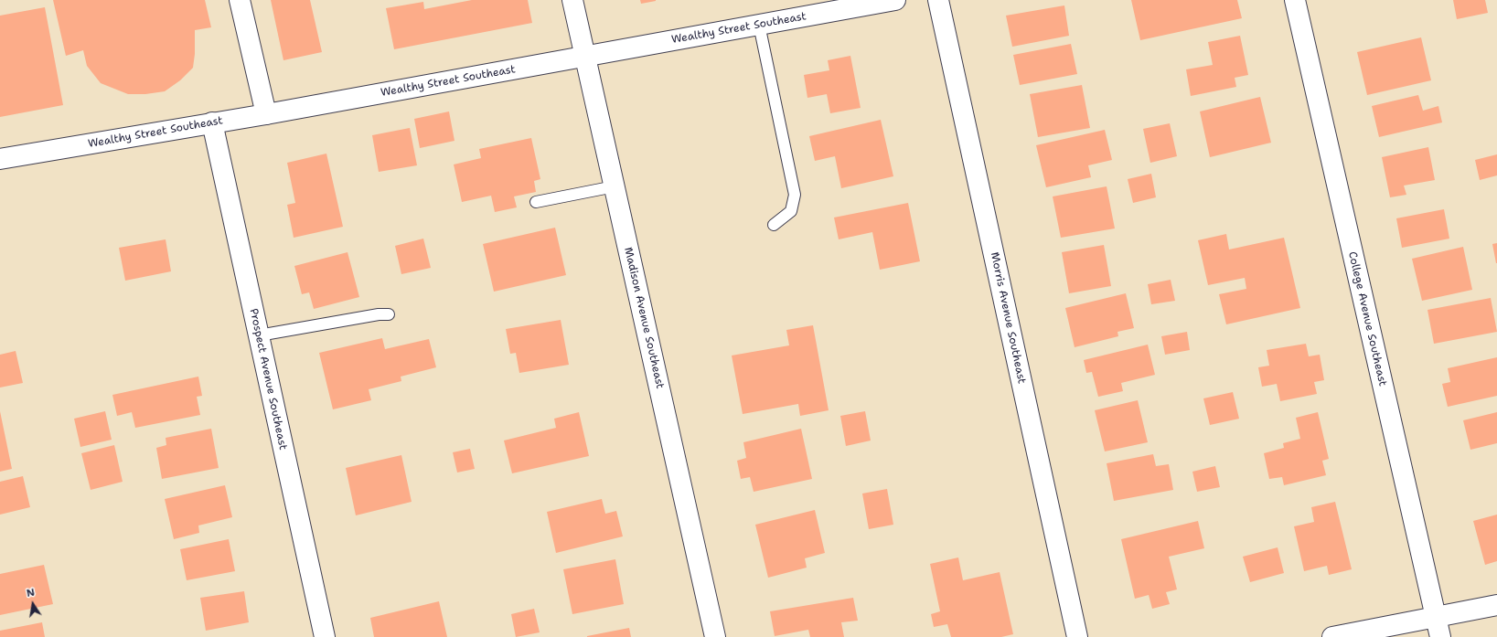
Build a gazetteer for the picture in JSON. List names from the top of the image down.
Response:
{
  "streets": {
    "street": [
      "Wealthy Street Southeast",
      "Madison Avenue Southeast",
      "Morris Avenue Southeast",
      "College Avenue Southeast",
      "Prospect Avenue Southeast"
    ]
  },
  "crossings": [
    ["Wealthy Street Southeast", "Madison Avenue Southeast"],
    ["Wealthy Street Southeast", "Prospect Avenue Southeast"]
  ],
  "north": "top"
}
